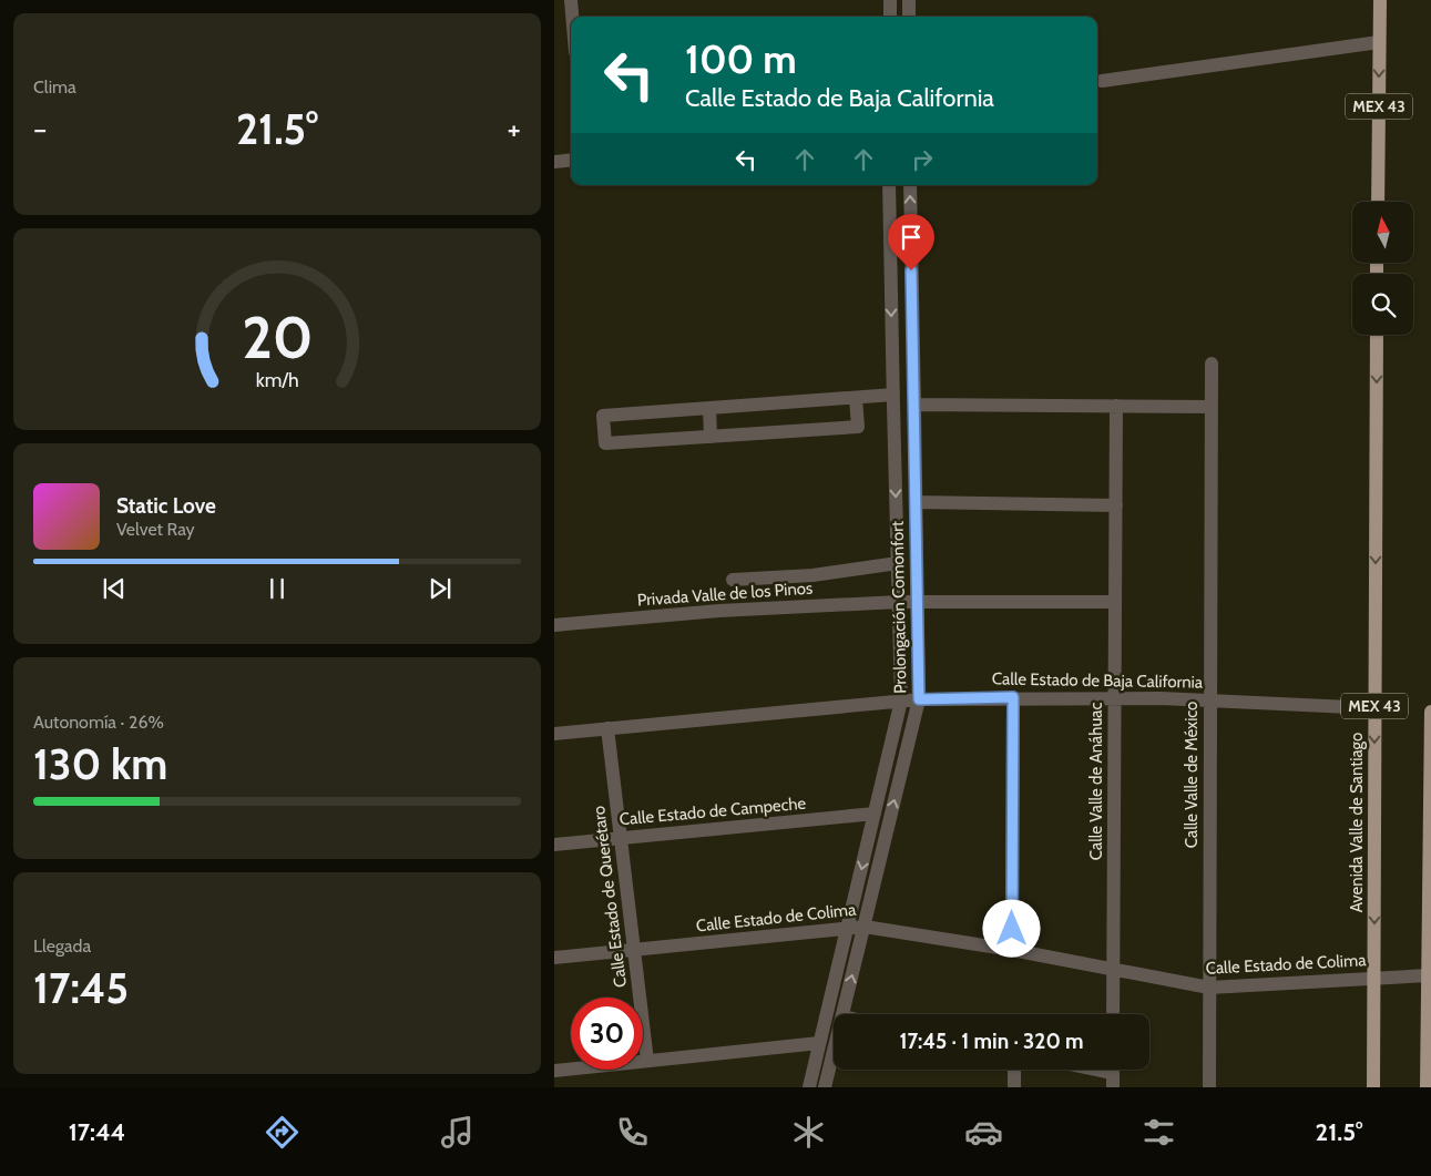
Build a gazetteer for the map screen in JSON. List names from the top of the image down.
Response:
{
  "streets": {
    "main road": ["MEX 43", "Avenida Valle de Santiago"],
    "street": [
      "Privada Valle de los Pinos",
      "Prolongación Comonfort",
      "Calle Estado de Baja California",
      "Calle Valle de México",
      "Calle Valle de Anáhuac",
      "Calle Estado de Campeche",
      "Calle Estado de Querétaro",
      "Calle Estado de Colima"
    ]
  },
  "crossings": [
    ["MEX 43", "Calle Estado de Colima"],
    ["Privada Valle de los Pinos", "Prolongación Comonfort"],
    ["Privada Valle de los Pinos", "Calle Valle de Anáhuac"],
    ["Prolongación Comonfort", "Calle Estado de Baja California"],
    ["Prolongación Comonfort", "Calle Estado de Campeche"],
    ["Prolongación Comonfort", "Calle Estado de Colima"],
    ["Calle Estado de Baja California", "Calle Valle de México"],
    ["Calle Estado de Baja California", "Calle Valle de Anáhuac"],
    ["Calle Estado de Baja California", "Avenida Valle de Santiago"],
    ["Calle Estado de Baja California", "Calle Estado de Querétaro"],
    ["Calle Valle de México", "Calle Estado de Colima"],
    ["Calle Valle de Anáhuac", "Calle Estado de Colima"],
    ["Calle Estado de Campeche", "Calle Estado de Querétaro"],
    ["Avenida Valle de Santiago", "Calle Estado de Colima"],
    ["Calle Estado de Querétaro", "Calle Estado de Colima"]
  ],
  "north": "top",
  "page": {
    "tile": [
      "Clima",
      ["Autonomía · 26%", "130 km"],
      ["Llegada", "17:45"]
    ],
    "turn": ["100 m", "Calle Estado de Baja California"],
    "heat": ["−", "21.5°", "+"],
    "song": ["Static Love", "Velvet Ray"],
    "limit": "30",
    "trip": "17:45 · 1 min · 320 m",
    "tabs": ["17:44", "21.5°"],
    "gauge": ["20", "km/h"]
  }
}
